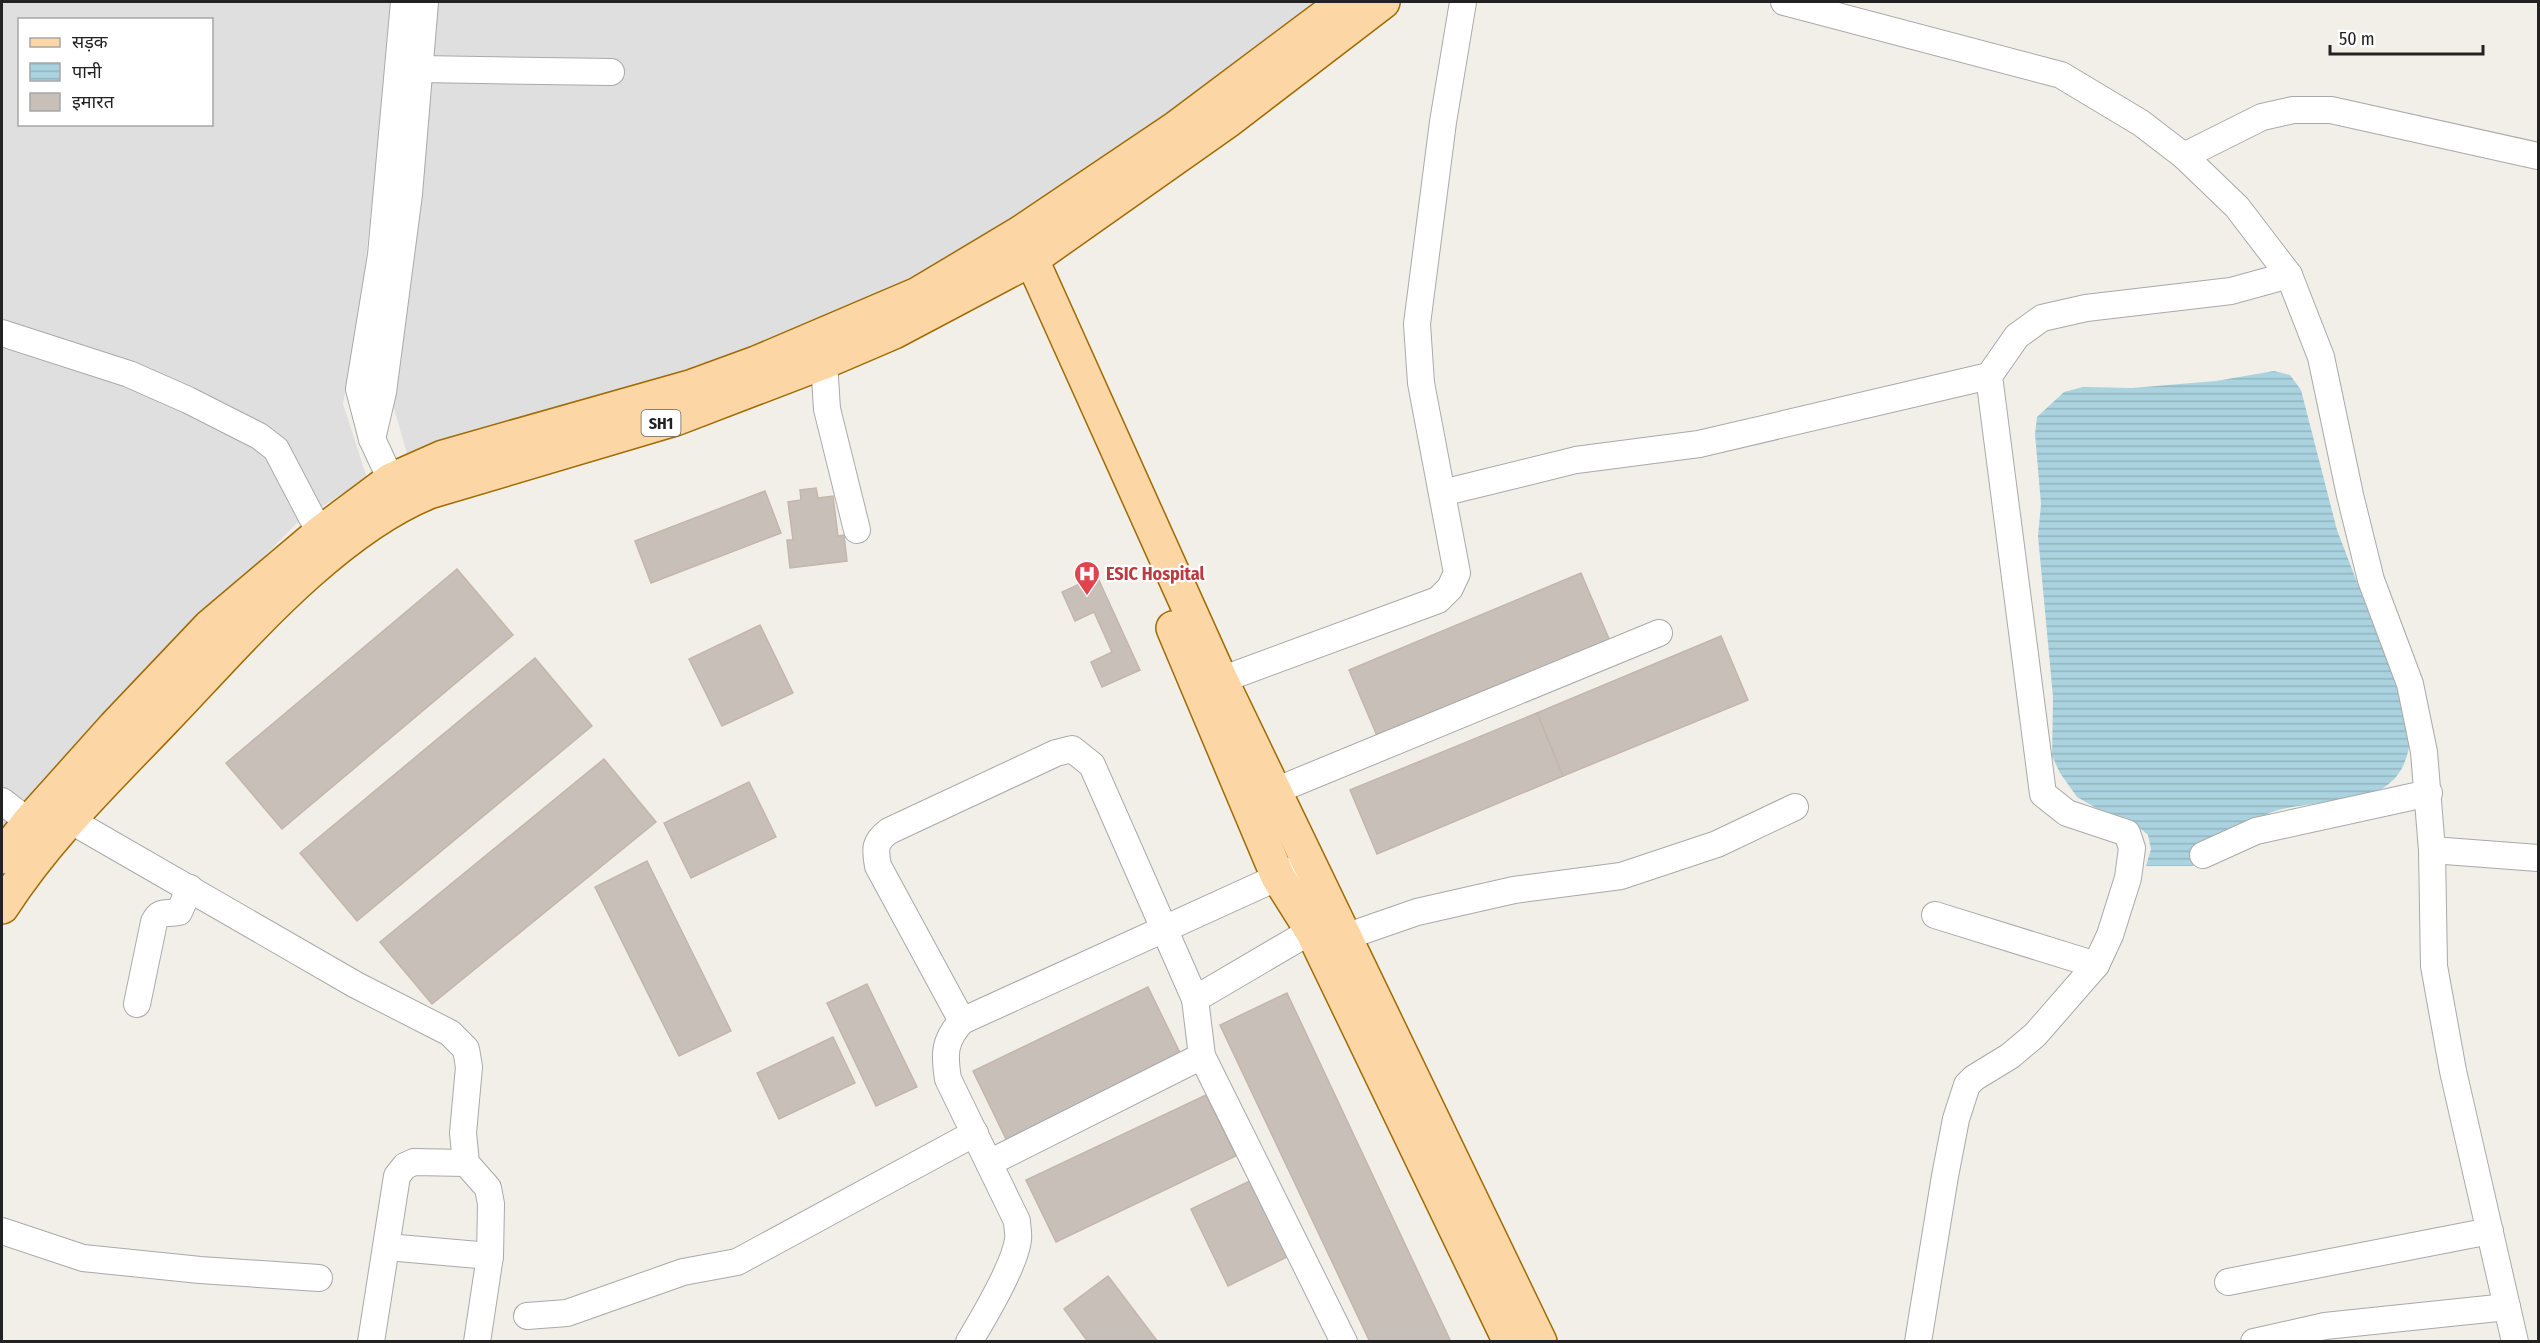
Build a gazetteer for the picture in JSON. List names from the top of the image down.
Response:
{
  "streets": {
    "main road": ["SH1"]
  },
  "places": {
    "hospital": ["ESIC Hospital"]
  },
  "legend": ["सड़क", "पानी", "इमारत"],
  "scale_bar": "50 m"
}
